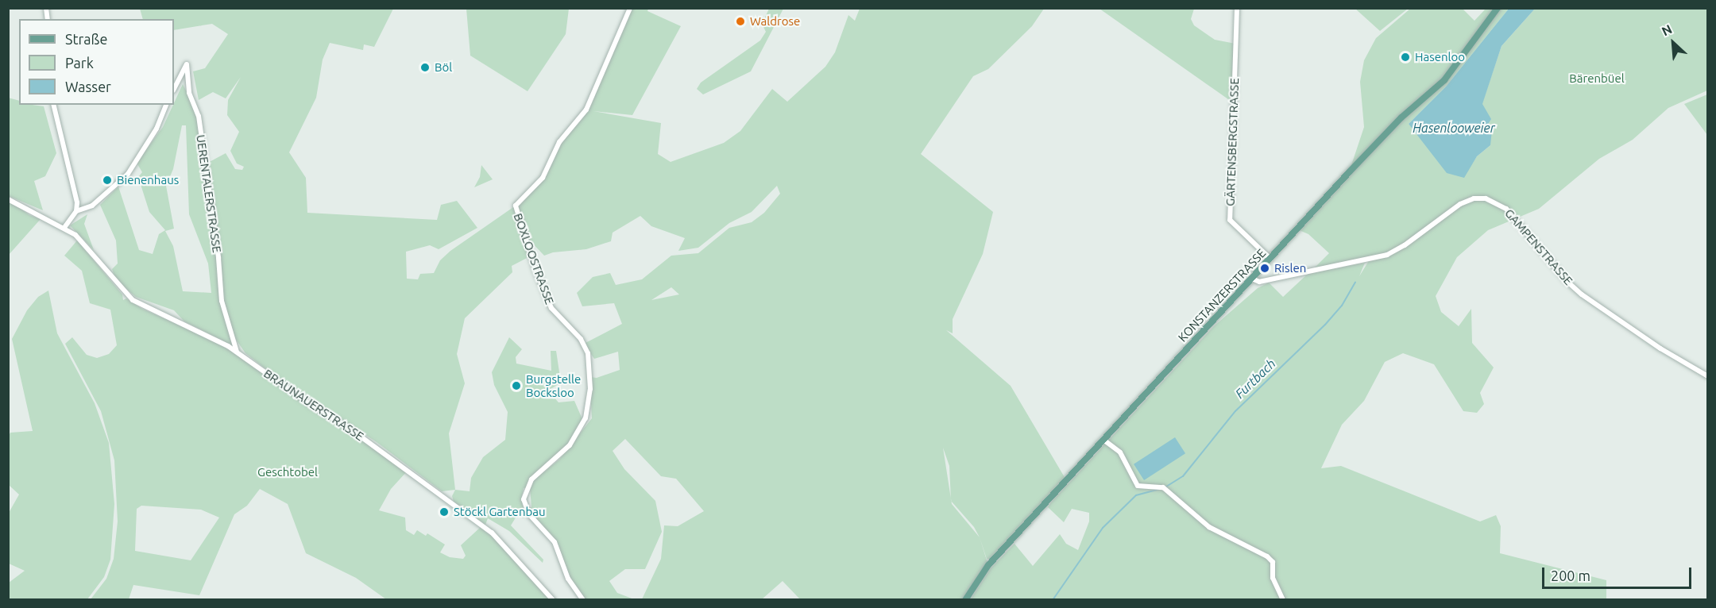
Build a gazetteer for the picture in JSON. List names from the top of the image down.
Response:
{
  "streets": {
    "main road": ["KONSTANZERSTRASSE"],
    "street": [
      "GÄRTENSBERGSTRASSE",
      "UERENTALERSTRASSE",
      "GAMPENSTRASSE",
      "BOXLOOSTRASSE",
      "BRAUNAUERSTRASSE"
    ]
  },
  "crossings": [
    ["GÄRTENSBERGSTRASSE", "KONSTANZERSTRASSE"],
    ["UERENTALERSTRASSE", "BRAUNAUERSTRASSE"],
    ["GAMPENSTRASSE", "KONSTANZERSTRASSE"]
  ],
  "water": ["Hasenlooweier", "Furtbach"],
  "parks": ["Bärenbüel", "Geschtobel"],
  "places": [
    "Waldrose",
    "Hasenloo",
    "Böl",
    "Bienenhaus",
    "Rislen",
    "Burgstelle Bocksloo",
    "Stöckl Gartenbau"
  ],
  "legend": ["Straße", "Park", "Wasser"],
  "scale_bar": "200 m",
  "north": "top left"
}
